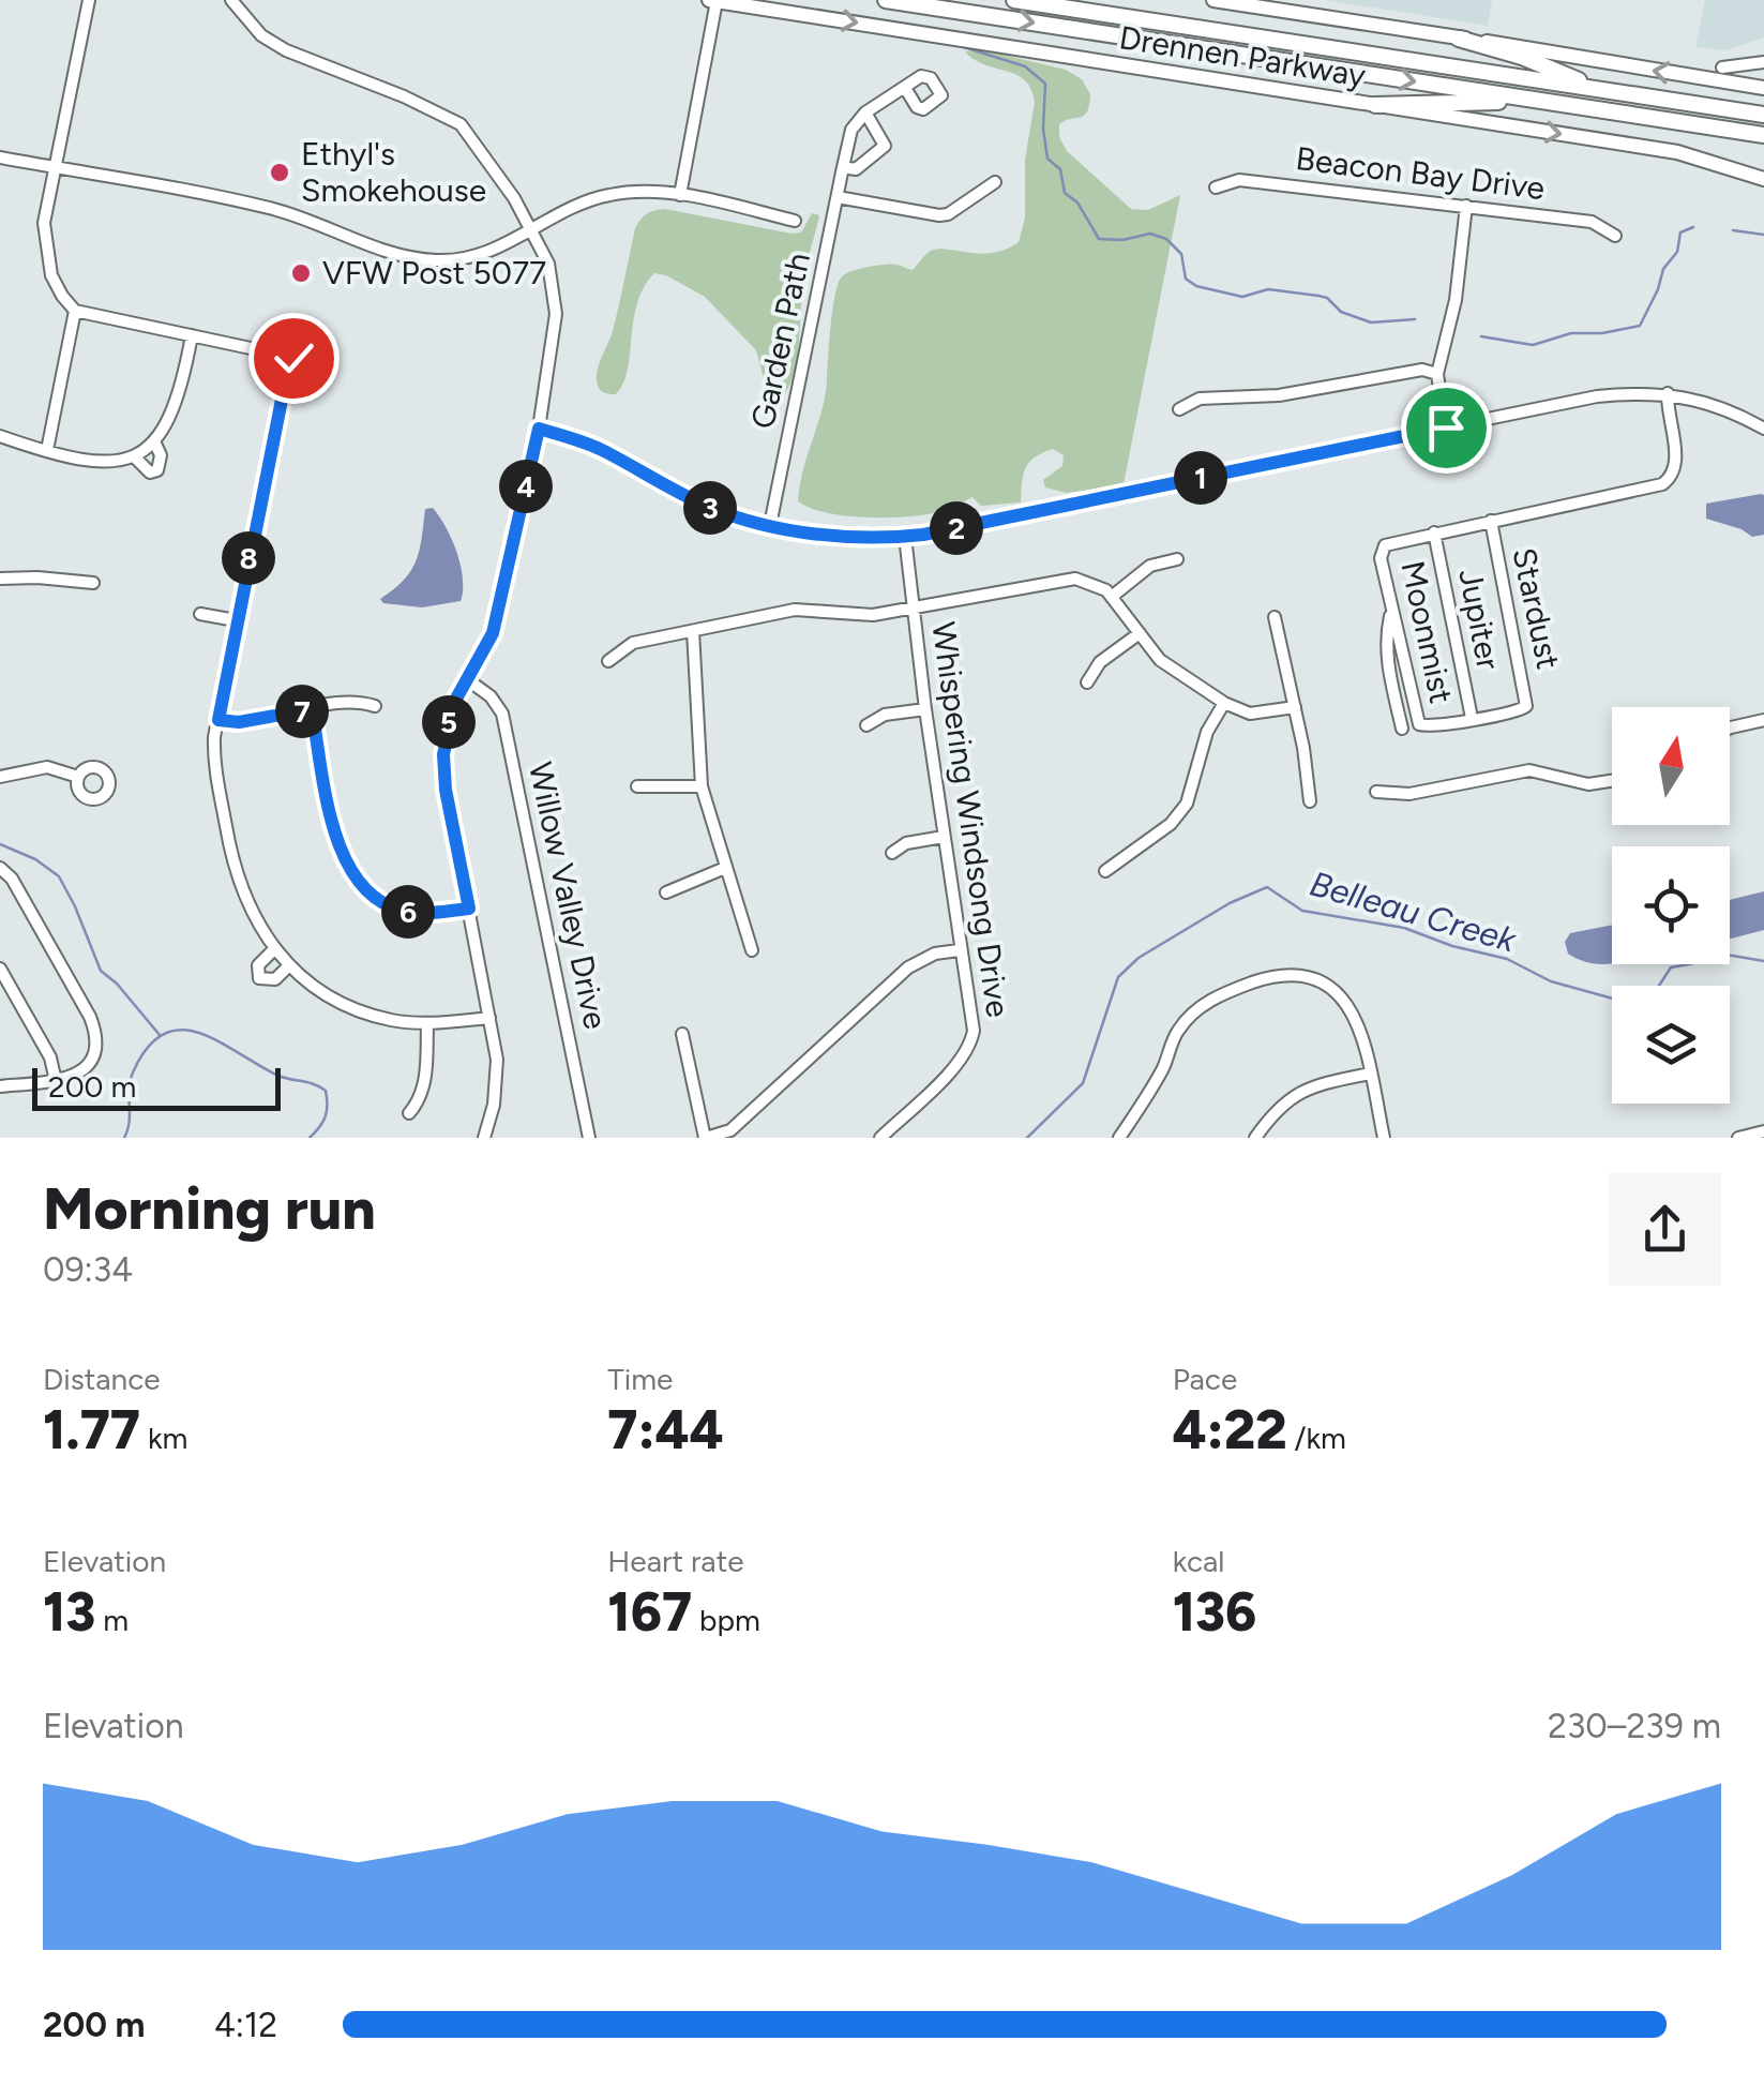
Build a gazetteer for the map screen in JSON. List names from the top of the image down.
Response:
{
  "streets": {
    "main road": ["Drennen Parkway"],
    "street": [
      "Beacon Bay Drive",
      "Garden Path",
      "Stardust",
      "Jupiter",
      "Moonmist",
      "Whispering Windsong Drive",
      "Willow Valley Drive"
    ]
  },
  "crossings": [
    ["Stardust", "Jupiter"],
    ["Stardust", "Moonmist"],
    ["Jupiter", "Moonmist"]
  ],
  "water": ["Belleau Creek"],
  "places": ["Ethyl's Smokehouse", "VFW Post 5077"],
  "scale_bar": "200 m",
  "north": "top",
  "page": {
    "pins": [
      "1",
      "4",
      "3",
      "2",
      "8",
      "7",
      "5",
      "6"
    ],
    "scale": "200 m",
    "heading": ["Morning run", "09:34"],
    "stats": [
      ["Distance", "1.77 km"],
      ["Time", "7:44"],
      ["Pace", "4:22 /km"],
      ["Elevation", "13 m"],
      ["Heart rate", "167 bpm"],
      ["kcal", "136"]
    ],
    "chart": ["Elevation", "230–239 m"],
    "list": [
      {
        "name": "200 m",
        "note": "4:12"
      }
    ]
  }
}
